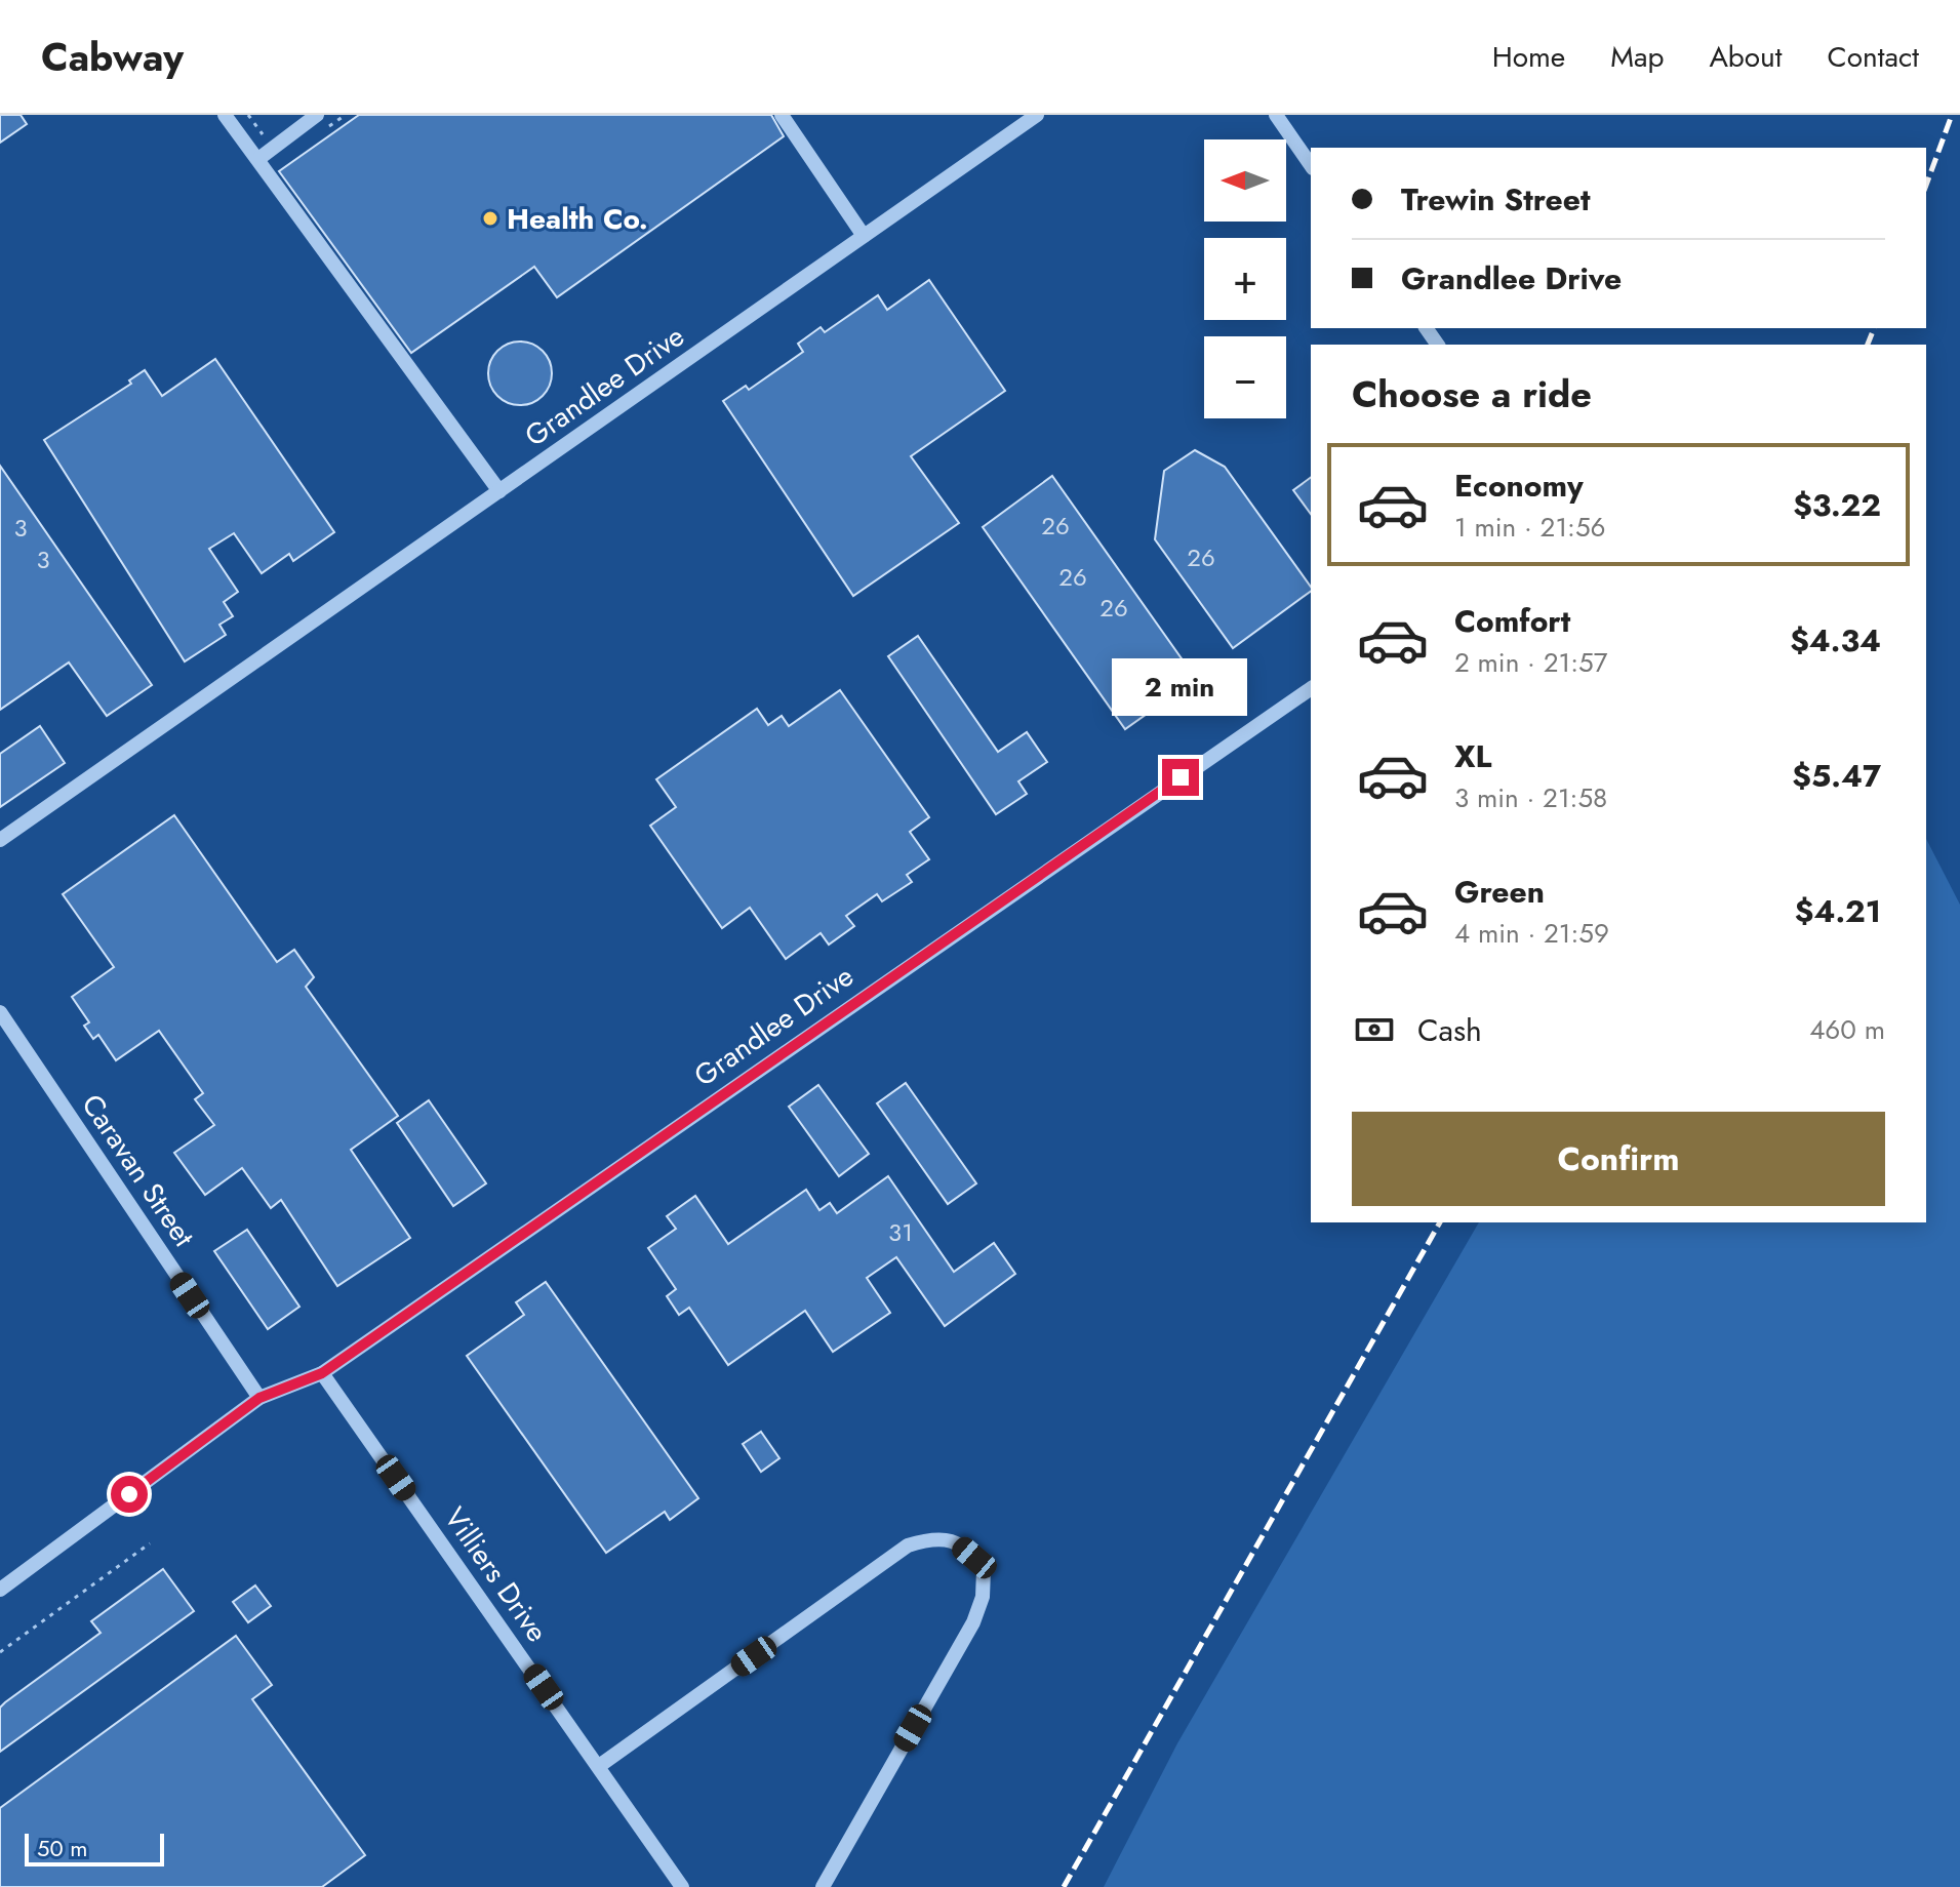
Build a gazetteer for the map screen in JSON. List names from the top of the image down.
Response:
{
  "streets": {
    "street": ["Grandlee Drive", "Caravan Street", "Villiers Drive"]
  },
  "crossings": [
    ["Grandlee Drive", "Caravan Street"],
    ["Grandlee Drive", "Villiers Drive"]
  ],
  "places": ["Health Co."],
  "house_numbers": [
    "26",
    "3",
    "26",
    "3",
    "26",
    "26",
    "31"
  ],
  "scale_bar": "50 m",
  "north": "left",
  "page": {
    "header": "Cabway",
    "nav": [
      "Home",
      "Map",
      "About",
      "Contact"
    ],
    "map_buttons": ["+", "−"],
    "banner": ["Trewin Street", "Grandlee Drive"],
    "heading": "Choose a ride",
    "list": [
      {
        "name": "Economy",
        "note": "1 min · 21:56",
        "value": "$3.22"
      },
      {
        "name": "Comfort",
        "note": "2 min · 21:57",
        "value": "$4.34"
      },
      {
        "name": "XL",
        "note": "3 min · 21:58",
        "value": "$5.47"
      },
      {
        "name": "Green",
        "note": "4 min · 21:59",
        "value": "$4.21"
      }
    ],
    "bubble": "2 min",
    "pay": ["Cash", "460 m"],
    "buttons": "Confirm",
    "scale": "50 m"
  }
}
